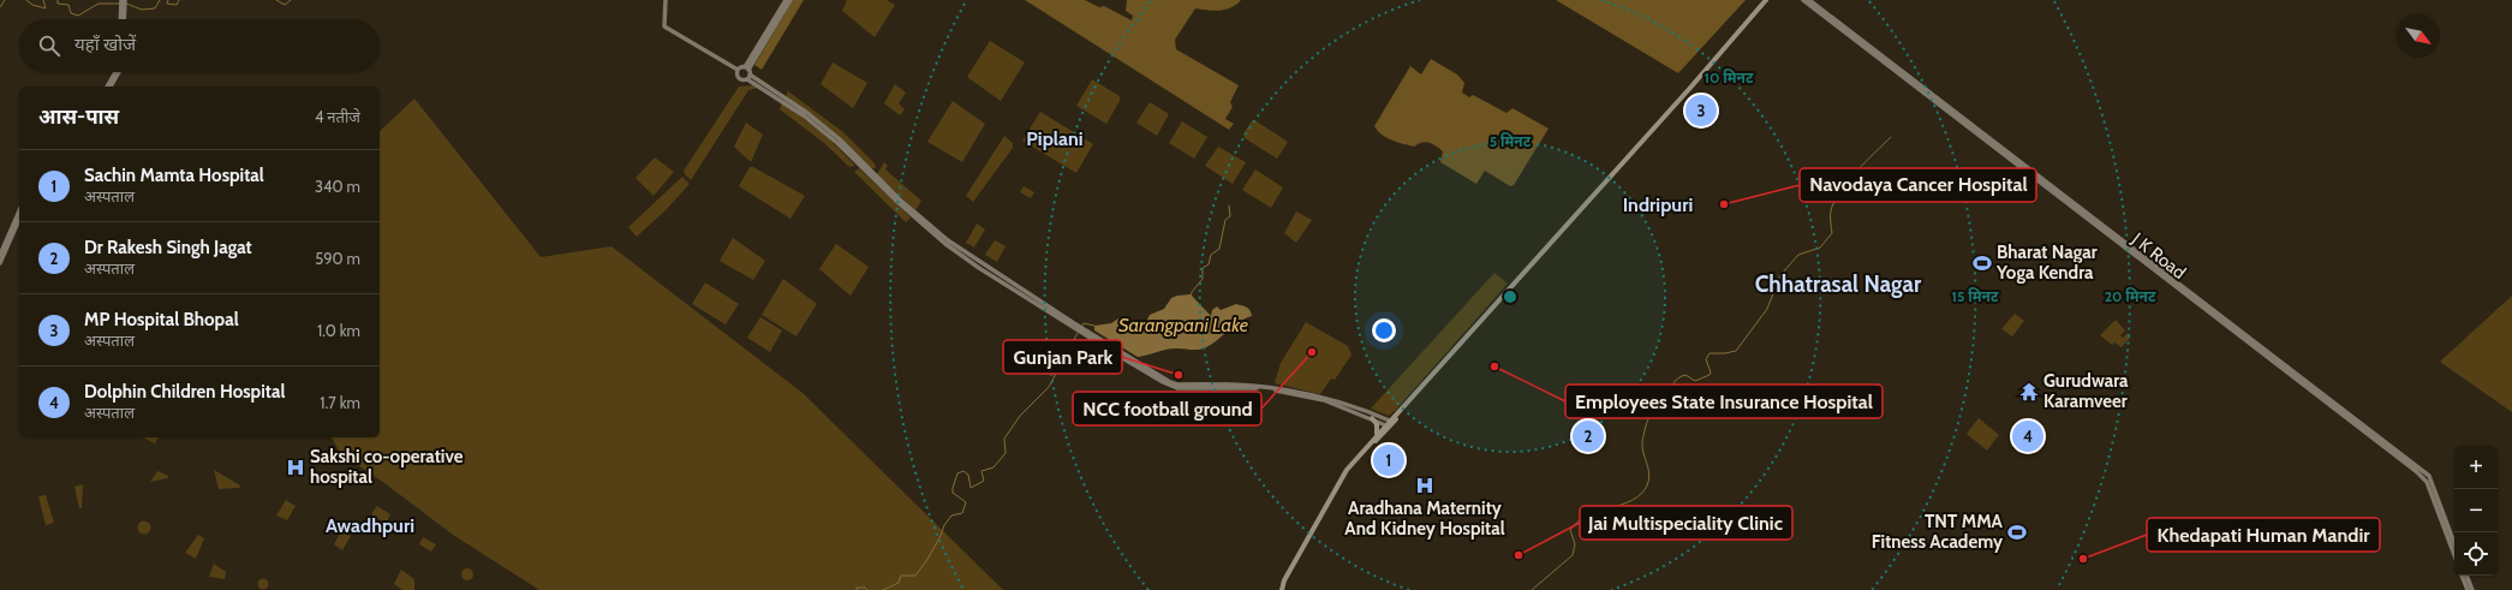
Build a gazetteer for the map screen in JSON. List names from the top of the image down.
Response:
{
  "streets": {
    "main road": ["J K Road"]
  },
  "districts": [
    "Piplani",
    "Indripuri",
    "Chhatrasal Nagar",
    "Awadhpuri"
  ],
  "water": ["Sarangpani Lake"],
  "places": {
    "other": [
      "Navodaya Cancer Hospital",
      "NCC football ground",
      "Employees State Insurance Hospital",
      "Gunjan Park",
      "Jai Multispeciality Clinic",
      "Khedapati Human Mandir"
    ],
    "sports": ["Bharat Nagar Yoga Kendra", "TNT MMA Fitness Academy"],
    "temple": ["Gurudwara Karamveer"],
    "hospital": ["Sakshi co-operative hospital", "Aradhana Maternity And Kidney Hospital"]
  },
  "north": "bottom right",
  "page": {
    "search": "यहाँ खोजें",
    "heading": ["आस-पास", "4 नतीजे"],
    "pins": [
      "3",
      "2",
      "4",
      "1"
    ],
    "list": [
      {
        "mark": "1",
        "name": "Sachin Mamta Hospital",
        "note": "अस्पताल",
        "value": "340 m"
      },
      {
        "mark": "2",
        "name": "Dr Rakesh Singh Jagat",
        "note": "अस्पताल",
        "value": "590 m"
      },
      {
        "mark": "3",
        "name": "MP Hospital Bhopal",
        "note": "अस्पताल",
        "value": "1.0 km"
      },
      {
        "mark": "4",
        "name": "Dolphin Children Hospital",
        "note": "अस्पताल",
        "value": "1.7 km"
      }
    ],
    "map_buttons": ["+", "−"]
  },
  "rings": [
    "10 मिनट",
    "5 मिनट",
    "15 मिनट",
    "20 मिनट"
  ]
}
